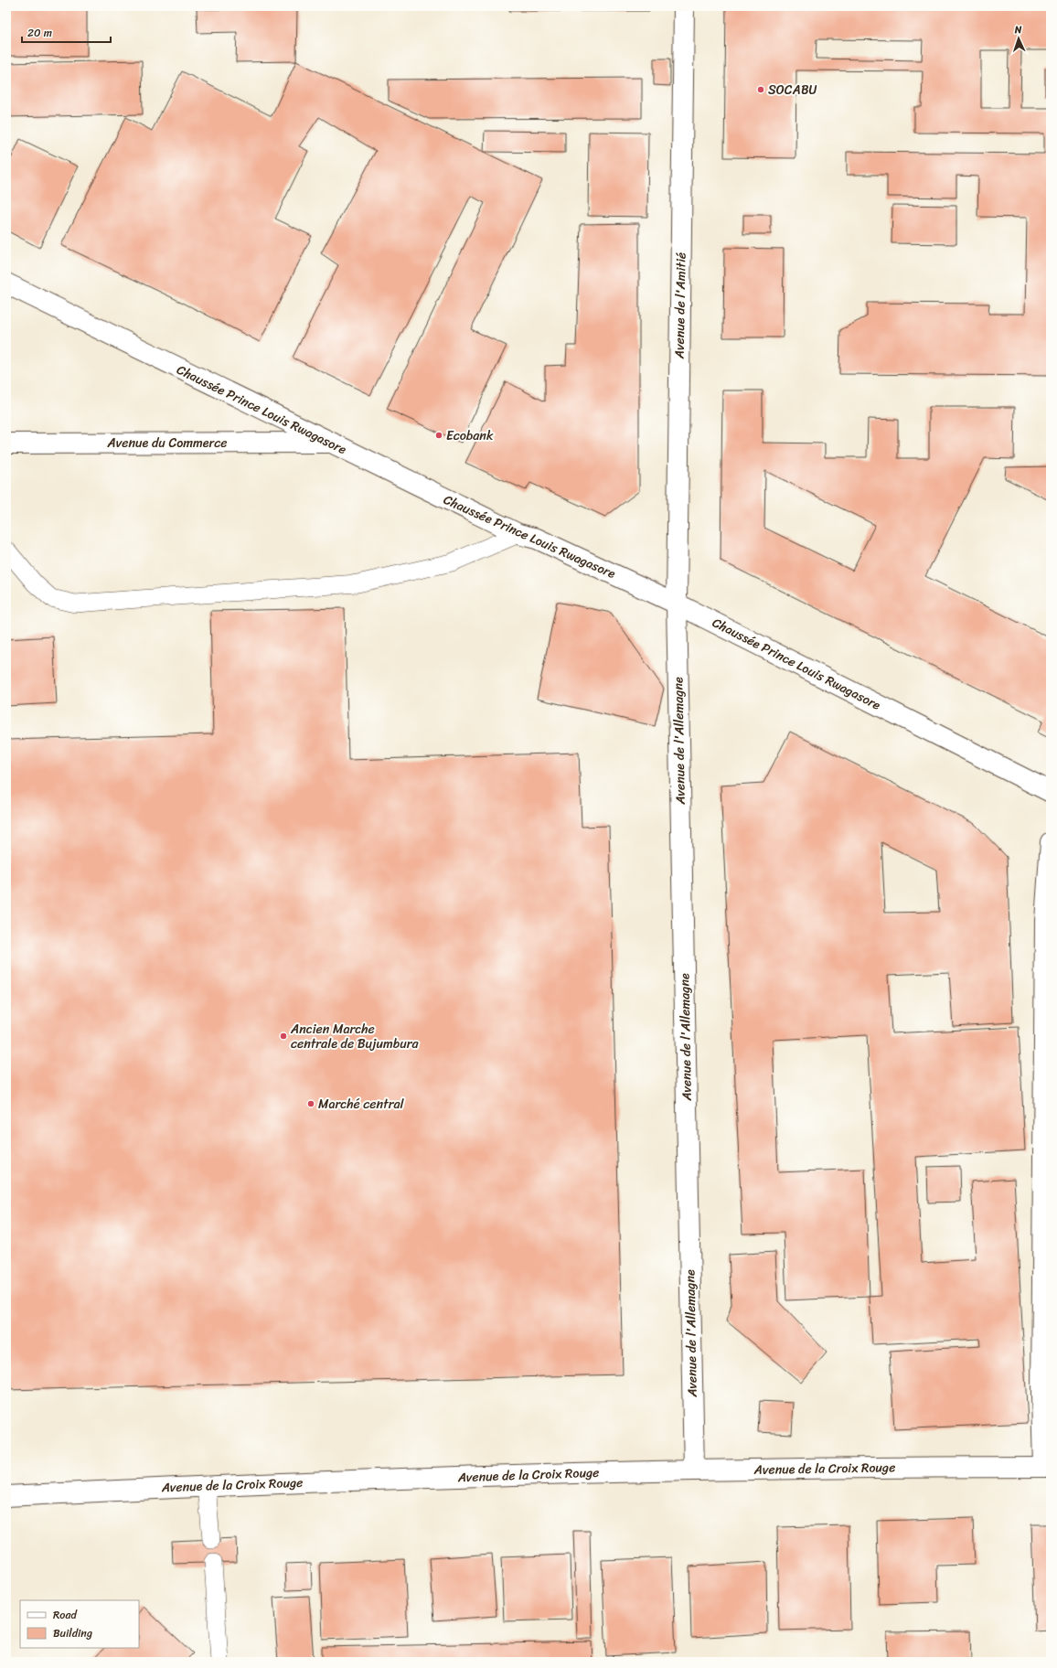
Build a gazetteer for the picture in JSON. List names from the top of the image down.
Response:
{
  "streets": {
    "street": [
      "Avenue de l'Amitié",
      "Chaussée Prince Louis Rwagasore",
      "Avenue du Commerce",
      "Avenue de l'Allemagne",
      "Avenue de la Croix Rouge"
    ]
  },
  "crossings": [
    ["Avenue de l'Amitié", "Chaussée Prince Louis Rwagasore"],
    ["Avenue de l'Amitié", "Avenue de l'Allemagne"],
    ["Chaussée Prince Louis Rwagasore", "Avenue du Commerce"],
    ["Chaussée Prince Louis Rwagasore", "Avenue de l'Allemagne"],
    ["Avenue de l'Allemagne", "Avenue de la Croix Rouge"]
  ],
  "places": [
    "SOCABU",
    "Ecobank",
    "Ancien Marche centrale de Bujumbura",
    "Marché central"
  ],
  "legend": ["Road", "Building"],
  "scale_bar": "20 m",
  "north": "top"
}
